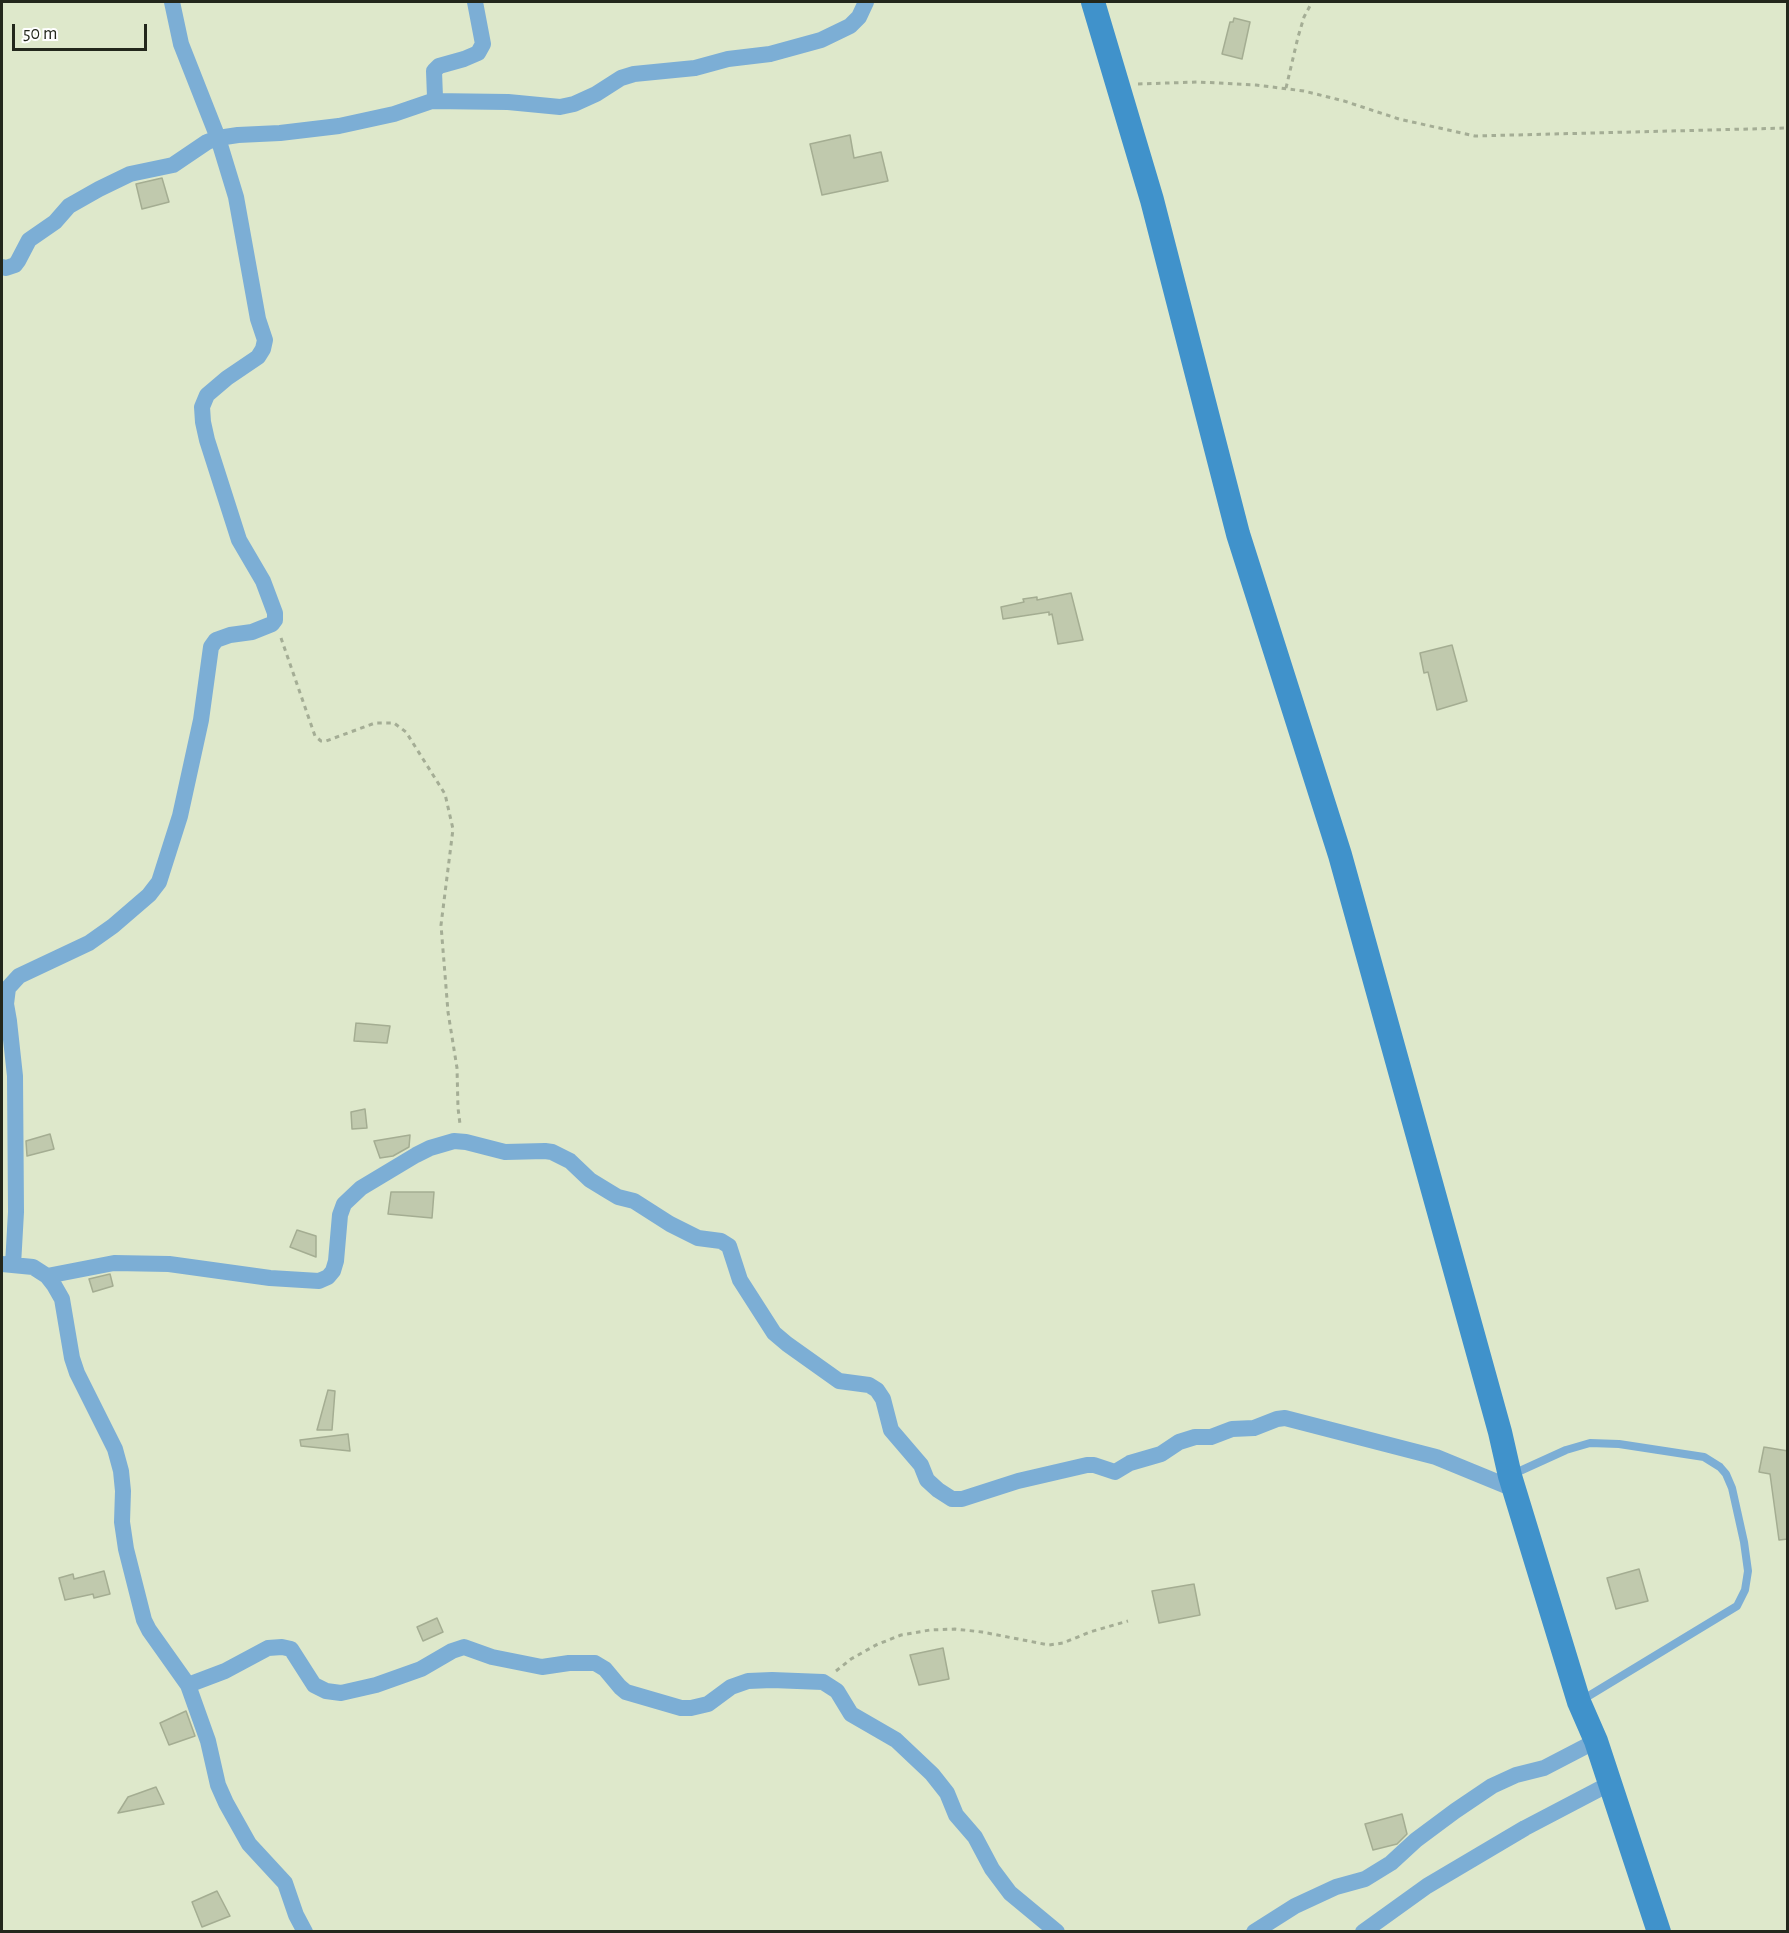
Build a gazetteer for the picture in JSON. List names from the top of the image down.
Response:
{
  "scale_bar": "50 m"
}
